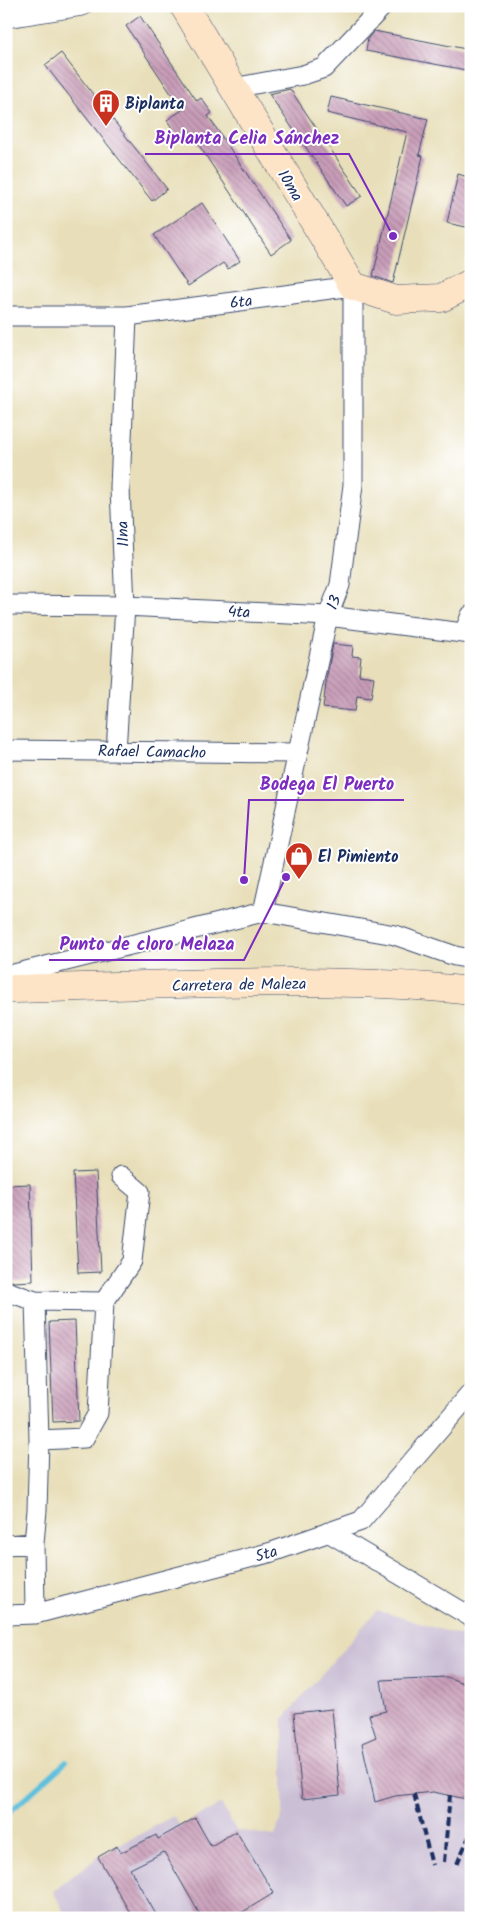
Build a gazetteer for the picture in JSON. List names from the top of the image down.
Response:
{
  "streets": {
    "main road": ["10ma", "6ta", "Carretera de Maleza"],
    "street": [
      "11na",
      "13",
      "4ta",
      "Rafael Camacho",
      "5ta"
    ]
  },
  "crossings": [
    ["10ma", "6ta"],
    ["10ma", "13"],
    ["6ta", "11na"],
    ["6ta", "13"],
    ["11na", "4ta"],
    ["11na", "Rafael Camacho"],
    ["13", "4ta"],
    ["13", "Rafael Camacho"]
  ],
  "places": {
    "building": ["Biplanta"],
    "other": ["Biplanta Celia Sánchez", "Punto de cloro Melaza", "Bodega El Puerto"],
    "shop": ["El Pimiento"]
  }
}
